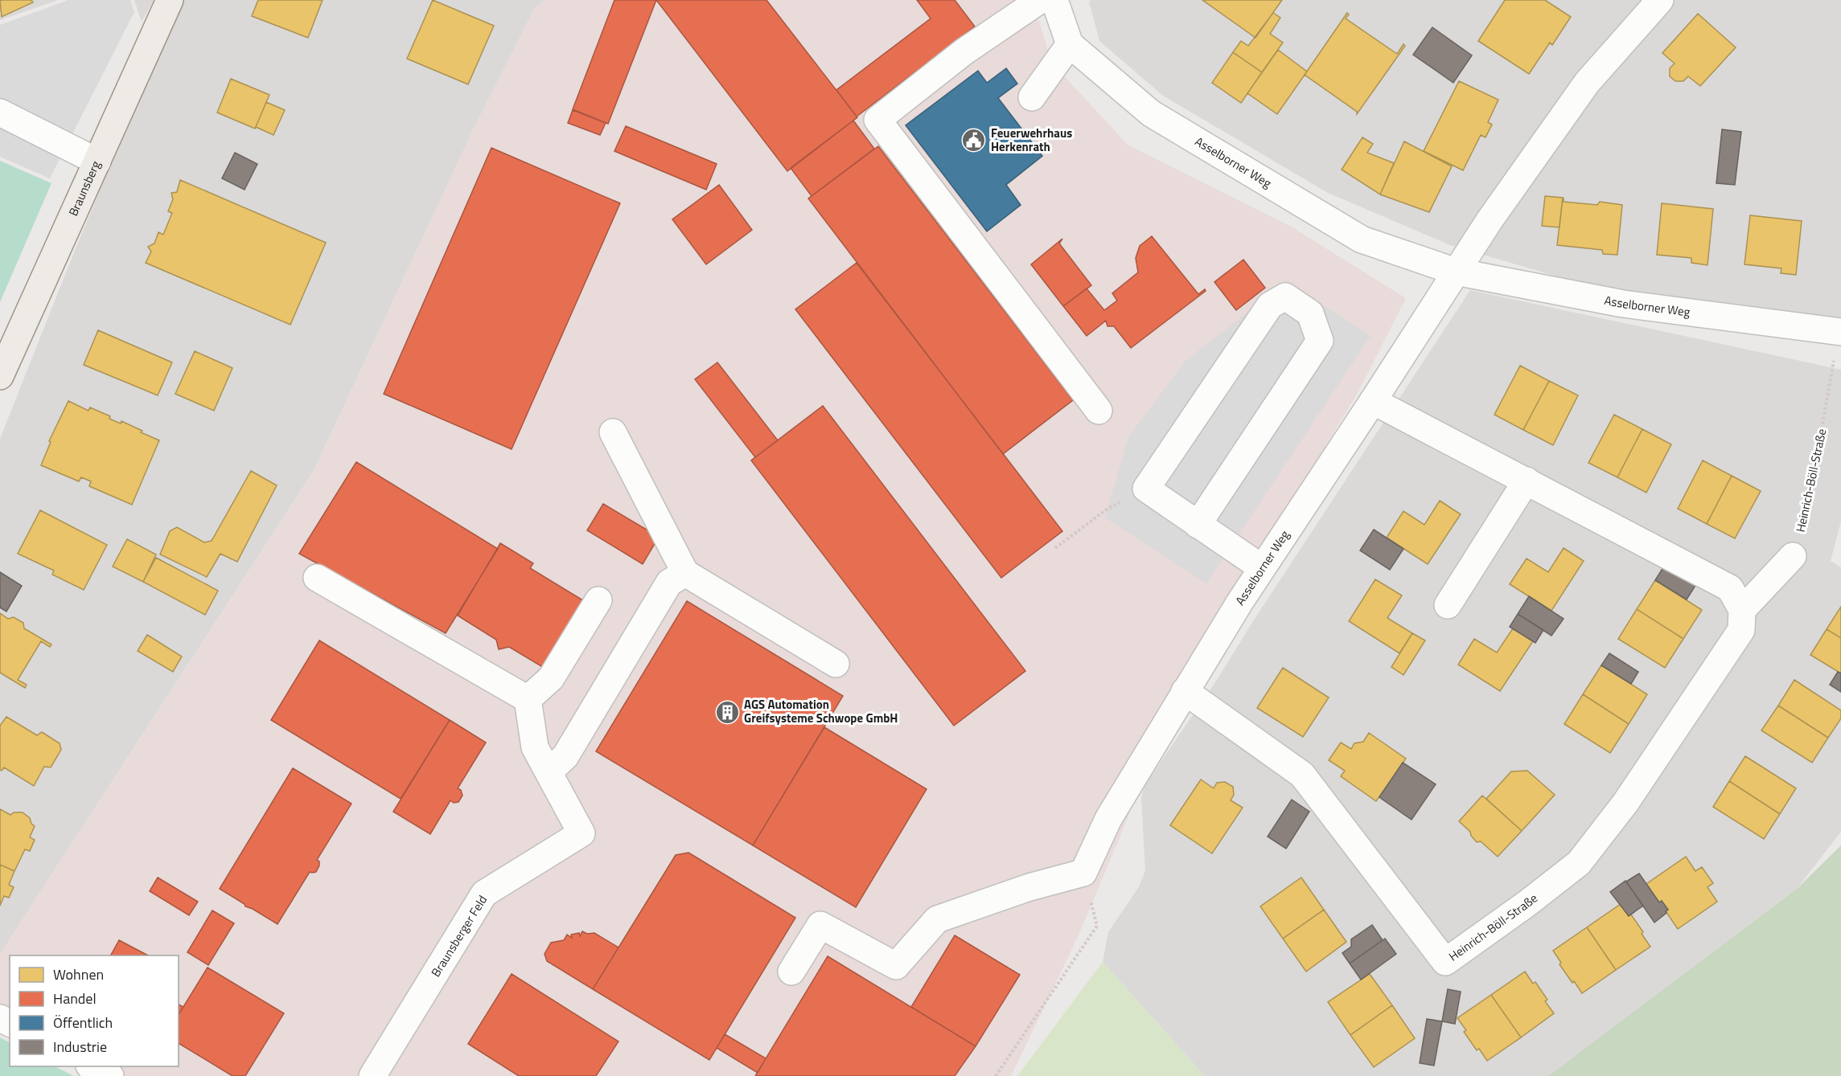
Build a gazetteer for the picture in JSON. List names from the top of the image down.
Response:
{
  "streets": {
    "main road": ["Braunsberg"],
    "street": ["Asselborner Weg", "Heinrich-Böll-Straße", "Braunsberger Feld"]
  },
  "crossings": [
    ["Asselborner Weg", "Heinrich-Böll-Straße"]
  ],
  "places": {
    "public building": ["Feuerwehrhaus Herkenrath"],
    "building": ["AGS Automation Greifsysteme Schwope GmbH"]
  },
  "legend": [
    "Wohnen",
    "Handel",
    "Öffentlich",
    "Industrie"
  ]
}
